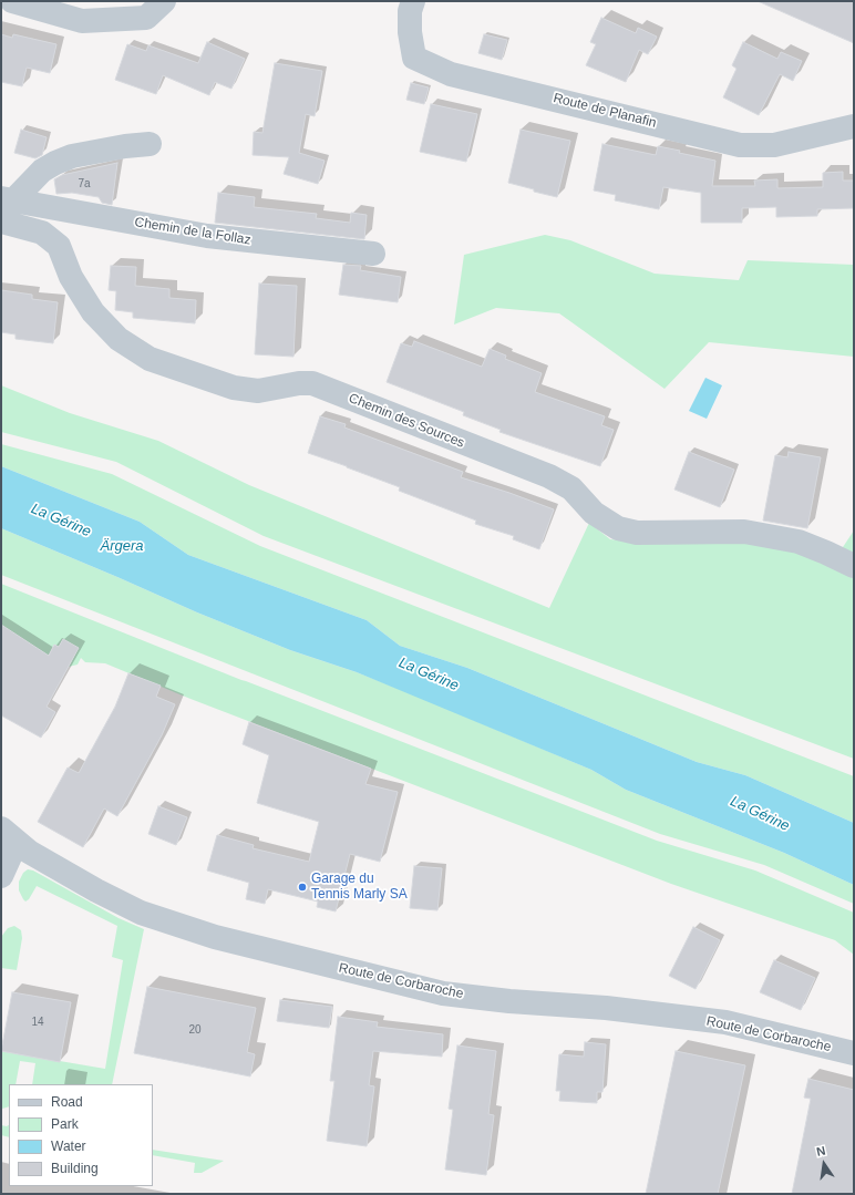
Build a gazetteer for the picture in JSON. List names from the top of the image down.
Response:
{
  "streets": {
    "street": [
      "Route de Planafin",
      "Chemin de la Follaz",
      "Chemin des Sources",
      "Route de Corbaroche"
    ]
  },
  "water": ["La Gérine", "Ärgera"],
  "places": ["Garage du Tennis Marly SA"],
  "house_numbers": ["7a", "14", "20"],
  "legend": [
    "Road",
    "Park",
    "Water",
    "Building"
  ],
  "north": "top"
}
